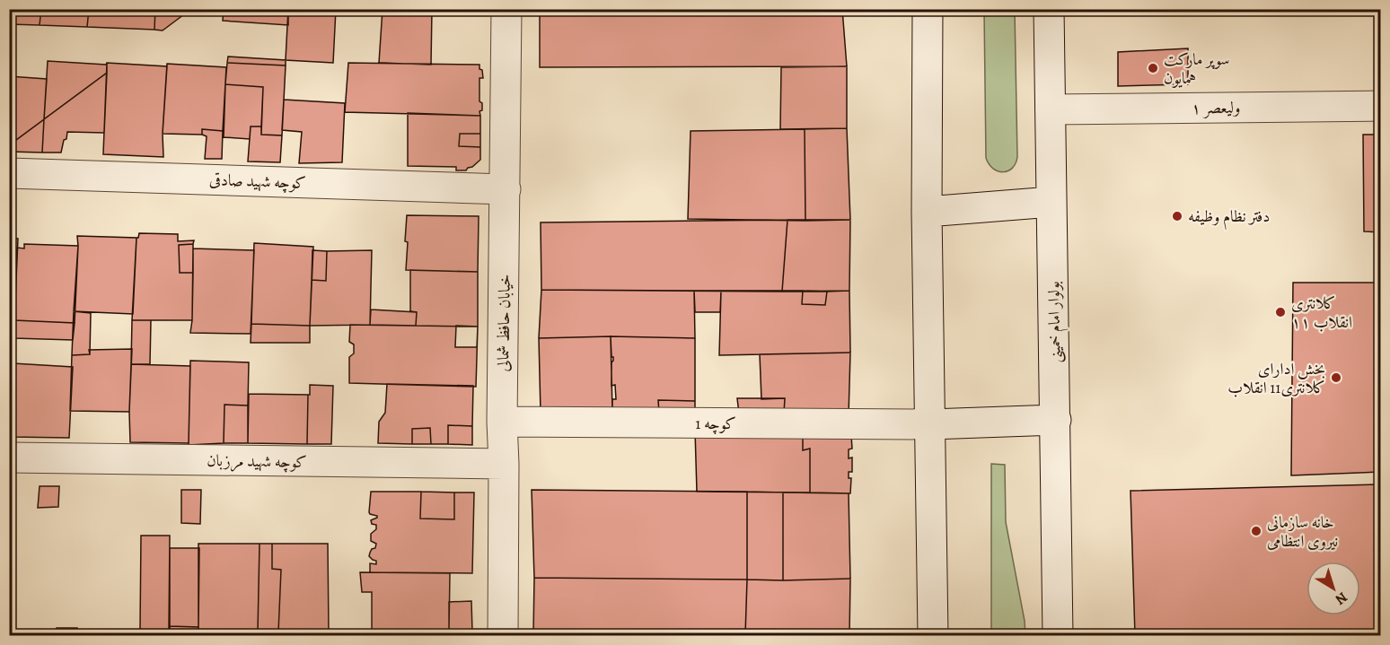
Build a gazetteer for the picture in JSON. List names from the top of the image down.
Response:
{
  "streets": {
    "street": [
      "ولیعصر ۱",
      "کوچه شهید صادقی",
      "بولوار امام خمینی",
      "خیابان حافظ شمالی",
      "کوچه 1",
      "کوچه شهید مرزبان"
    ]
  },
  "crossings": [
    ["ولیعصر ۱", "بولوار امام خمینی"],
    ["کوچه شهید صادقی", "خیابان حافظ شمالی"],
    ["بولوار امام خمینی", "کوچه 1"],
    ["خیابان حافظ شمالی", "کوچه 1"],
    ["خیابان حافظ شمالی", "کوچه شهید مرزبان"]
  ],
  "places": [
    "سوپر مارکت همایون",
    "دفتر نظام وظیفه",
    "کلانتری ۱۱ انقلاب",
    "بخش ادارای کلانتری11 انقلاب",
    "خانه سازمانی نیروی انتظامی"
  ],
  "north": "bottom right"
}
